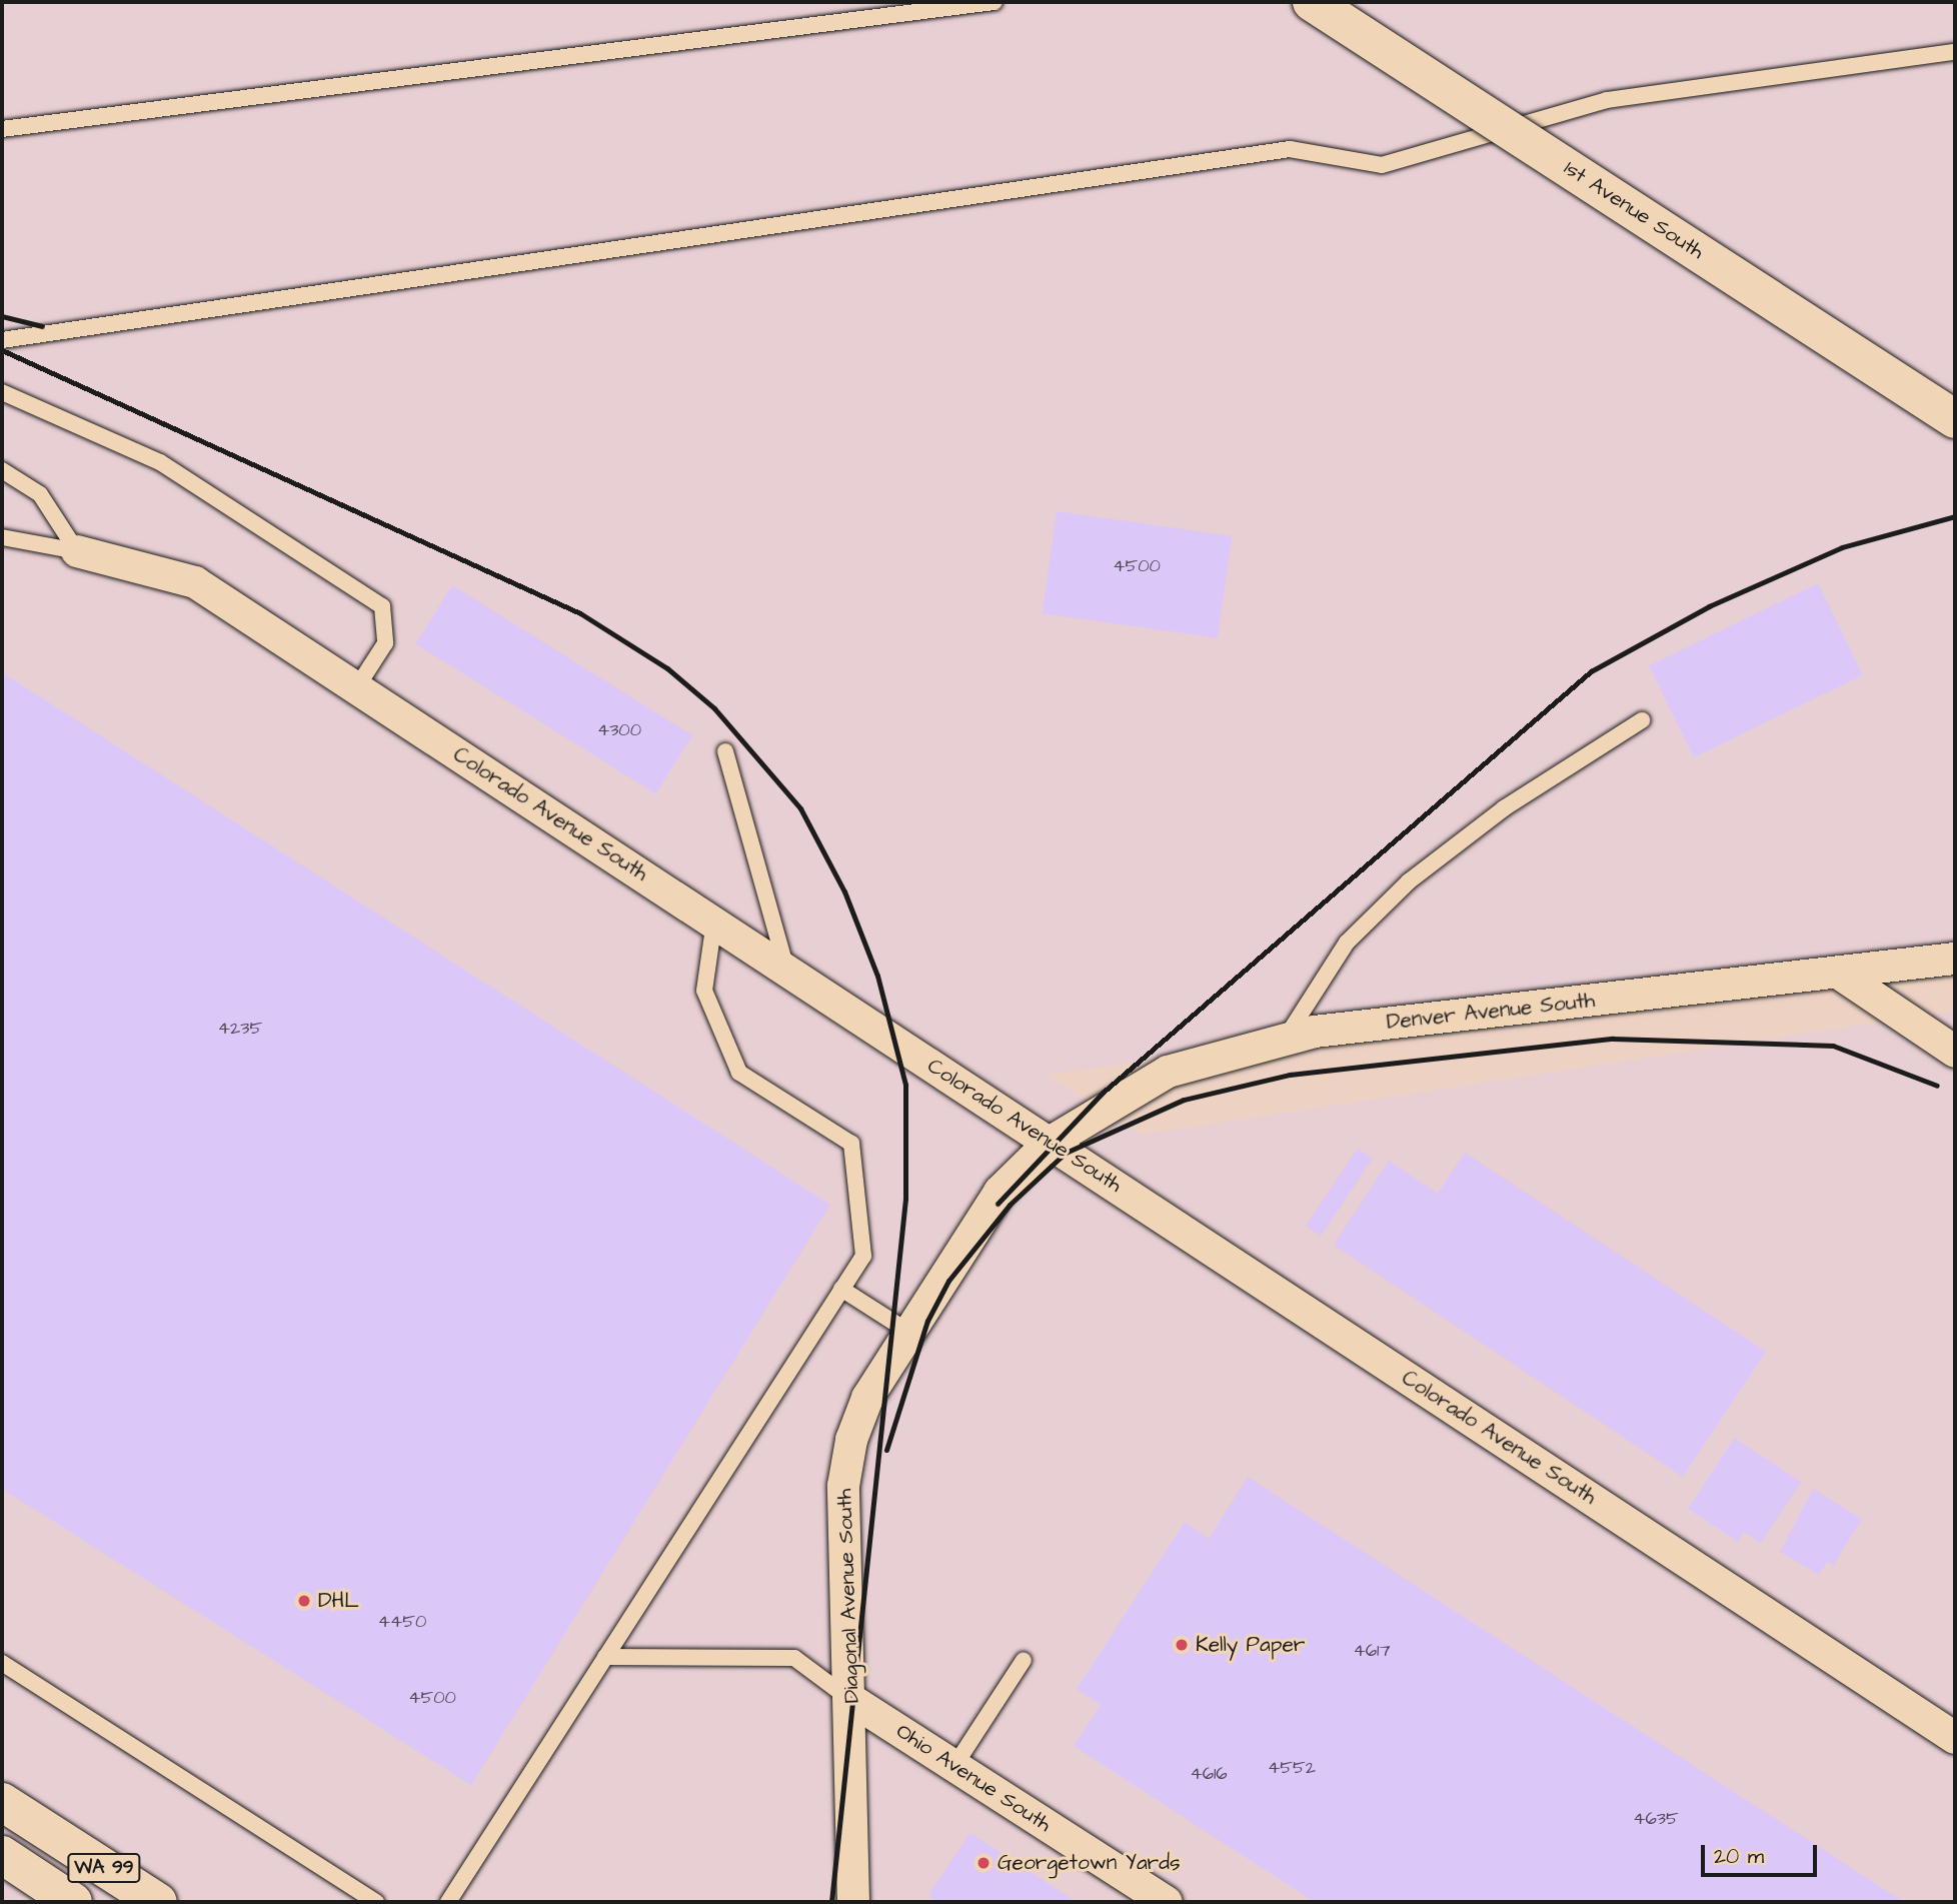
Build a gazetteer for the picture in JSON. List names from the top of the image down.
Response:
{
  "streets": {
    "main road": ["1st Avenue South", "WA 99"],
    "street": [
      "Colorado Avenue South",
      "Denver Avenue South",
      "Diagonal Avenue South",
      "Ohio Avenue South"
    ]
  },
  "crossings": [
    ["Colorado Avenue South", "Denver Avenue South"],
    ["Colorado Avenue South", "Diagonal Avenue South"],
    ["Denver Avenue South", "Diagonal Avenue South"],
    ["Diagonal Avenue South", "Ohio Avenue South"]
  ],
  "places": ["DHL", "Kelly Paper", "Georgetown Yards"],
  "house_numbers": [
    "4500",
    "4300",
    "4235",
    "4450",
    "4617",
    "4500",
    "4552",
    "4616",
    "4635"
  ],
  "scale_bar": "20 m"
}
